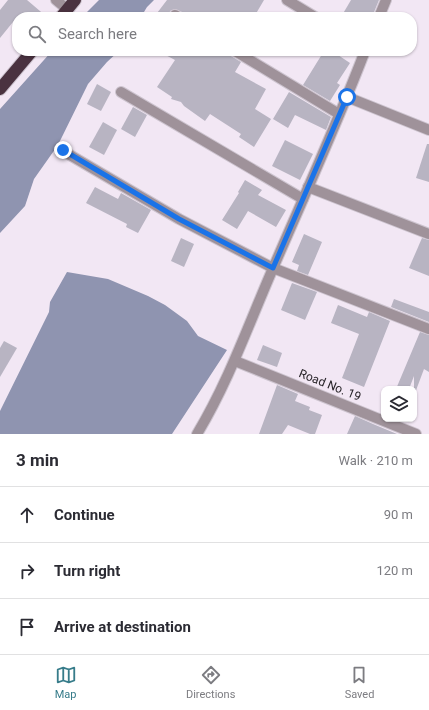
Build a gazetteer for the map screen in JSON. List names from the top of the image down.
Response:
{
  "streets": {
    "street": ["Road No. 19"]
  },
  "page": {
    "search": "Search here",
    "heading": ["3 min", "Walk · 210 m"],
    "list": [
      ["Continue", "90 m"],
      ["Turn right", "120 m"],
      "Arrive at destination"
    ],
    "nav": ["Map", "Directions", "Saved"]
  }
}
